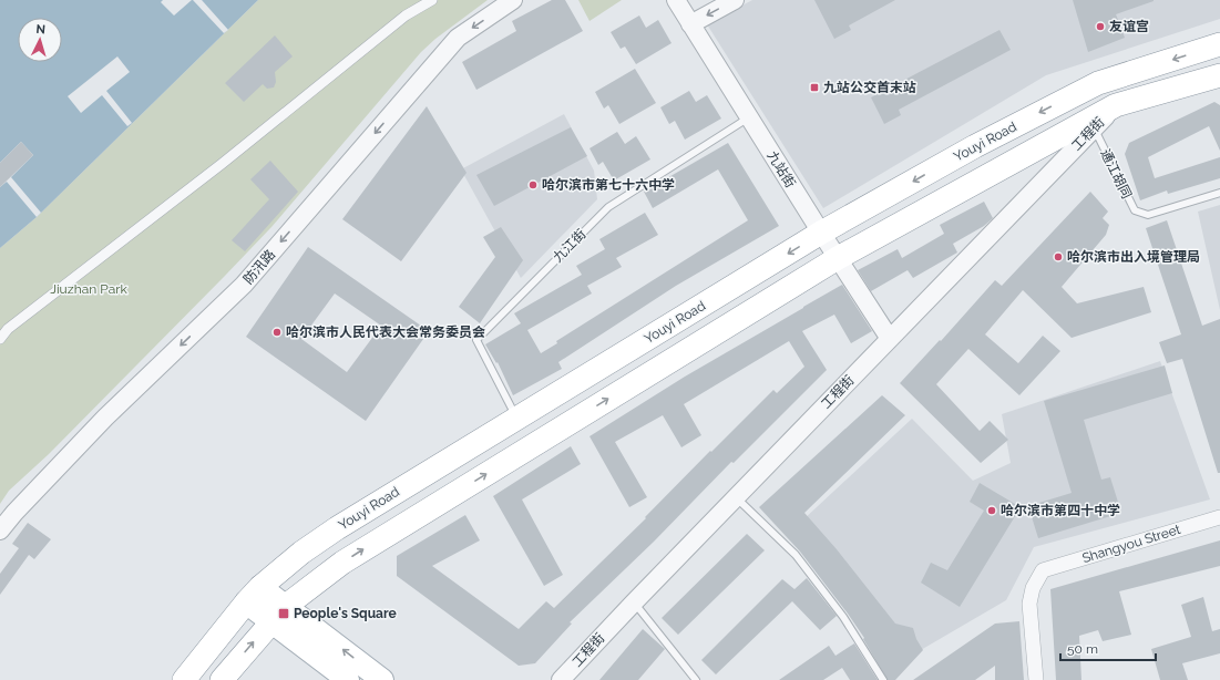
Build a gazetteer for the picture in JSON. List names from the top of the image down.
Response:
{
  "streets": {
    "highway": ["Youyi Road"],
    "street": [
      "工程街",
      "九站街",
      "防汛路",
      "Shangyou Street"
    ],
    "lane": ["通江胡同", "九江街"]
  },
  "crossings": [
    ["工程街", "九站街"],
    ["工程街", "通江胡同"],
    ["Youyi Road", "九站街"],
    ["Youyi Road", "九江街"],
    ["九站街", "九江街"]
  ],
  "parks": ["Jiuzhan Park"],
  "places": {
    "other": [
      "友谊宫",
      "哈尔滨市第七十六中学",
      "哈尔滨市出入境管理局",
      "哈尔滨市人民代表大会常务委员会",
      "哈尔滨市第四十中学"
    ],
    "transit": ["九站公交首末站", "People's Square"]
  },
  "scale_bar": "50 m",
  "north": "top"
}
